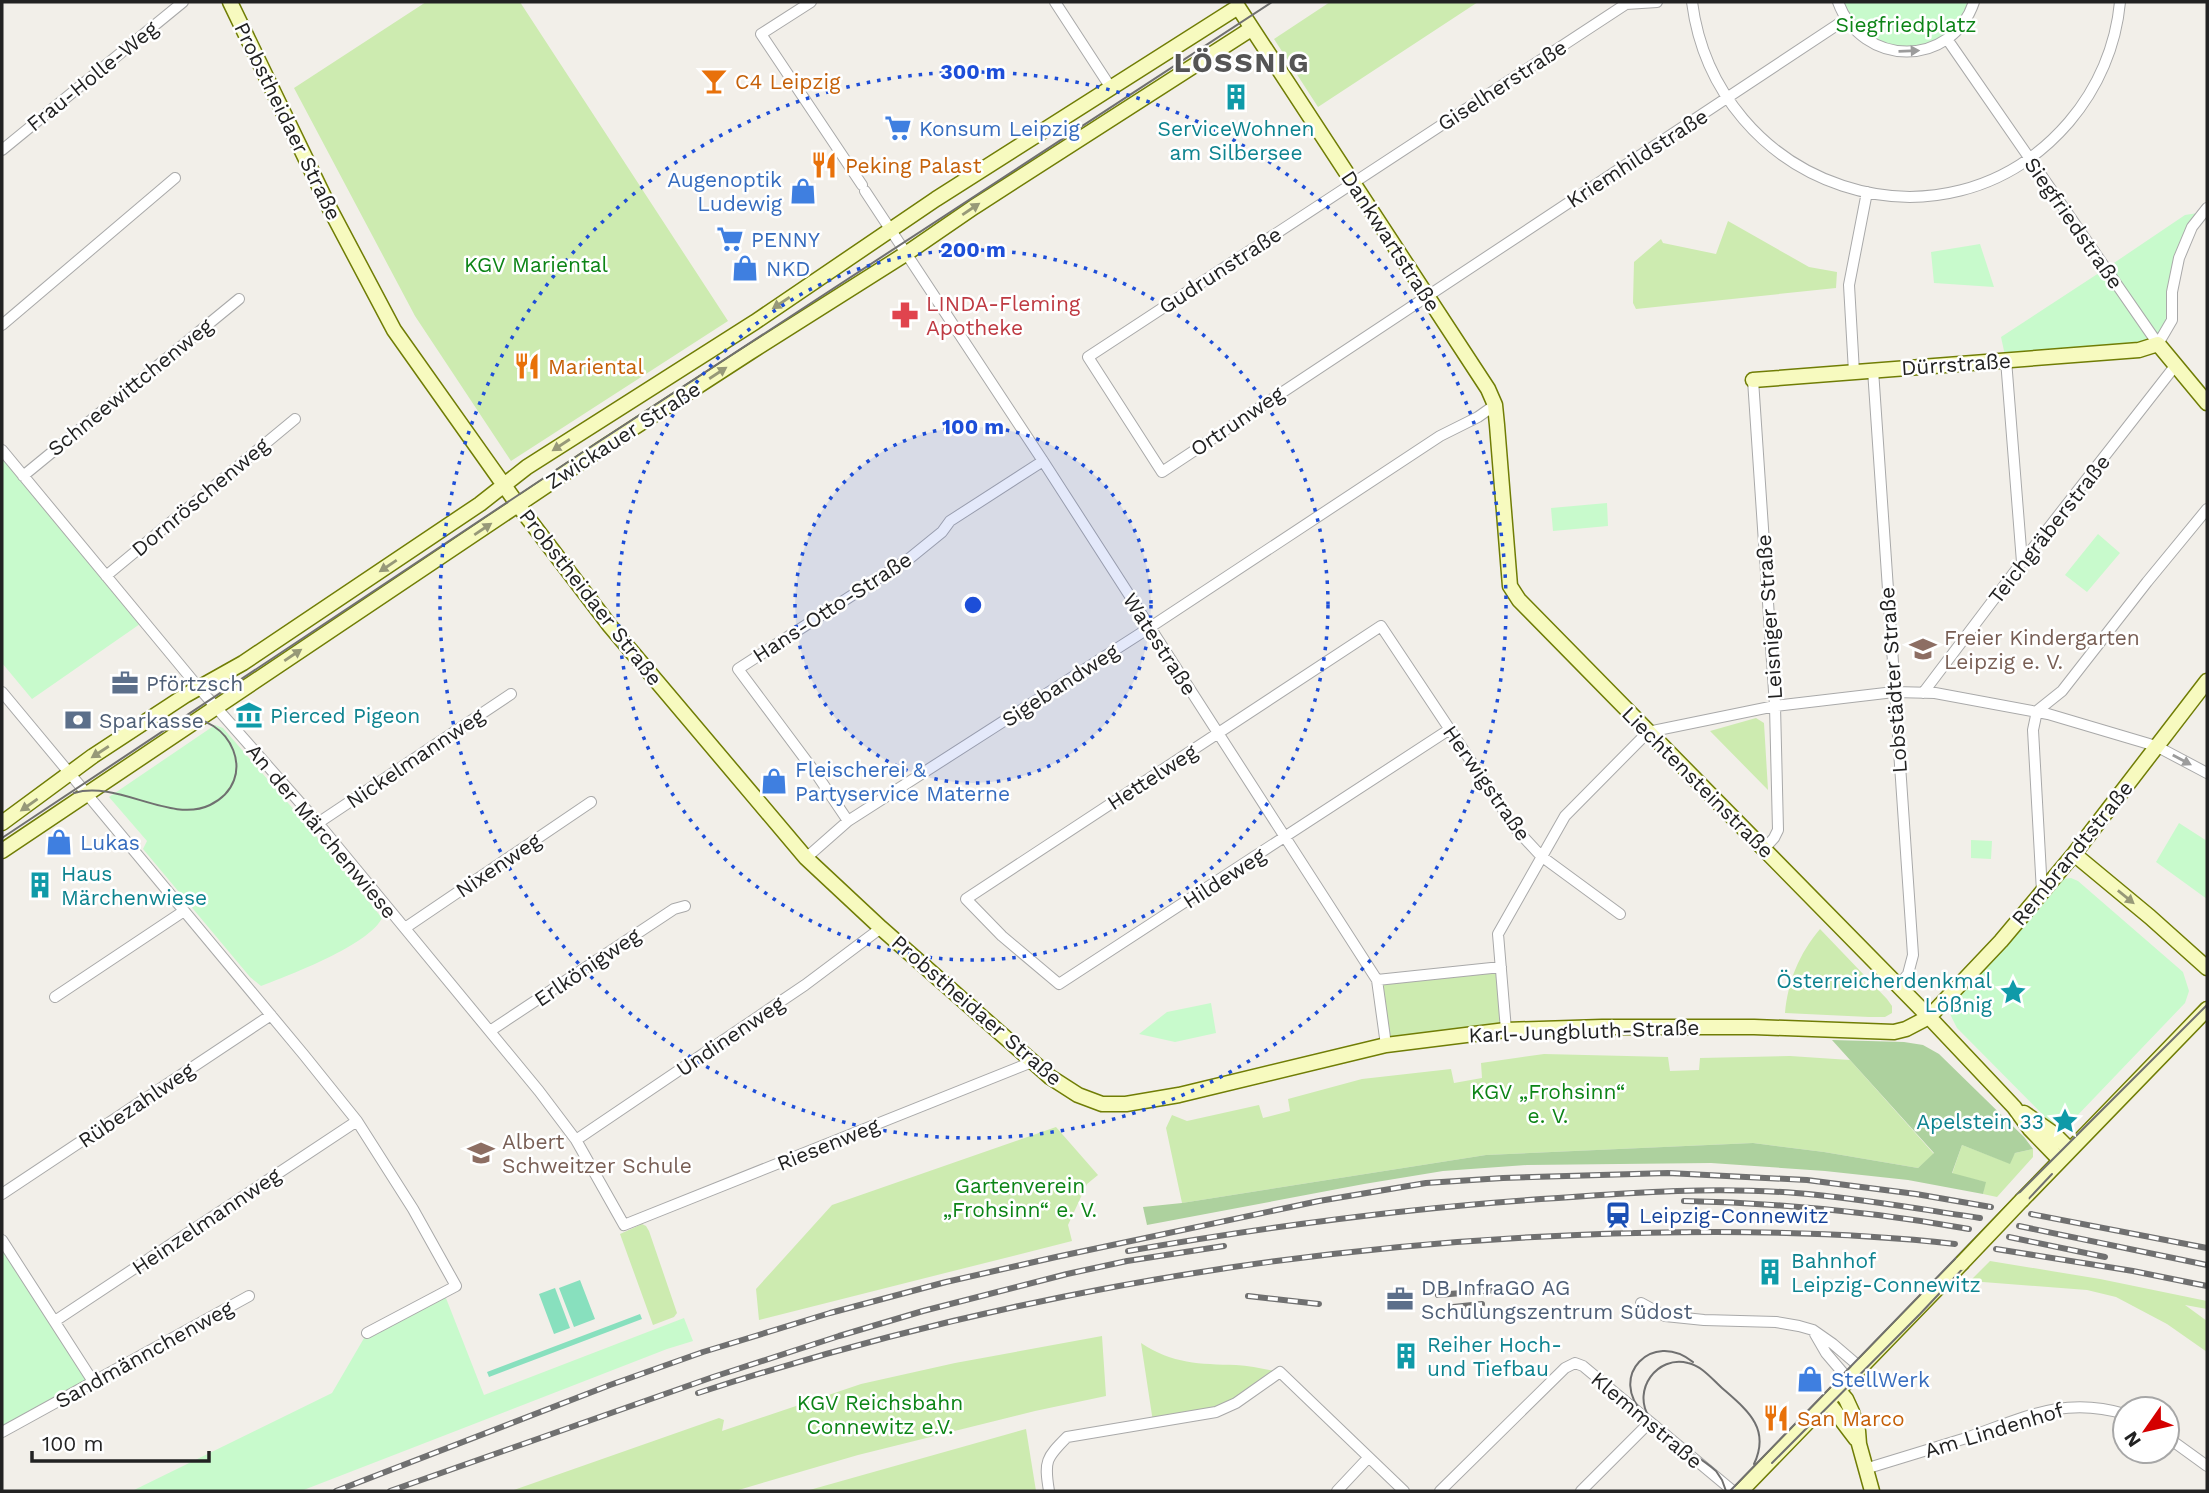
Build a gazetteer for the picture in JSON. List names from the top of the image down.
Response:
{
  "streets": {
    "main road": [
      "Probstheidaer Straße",
      "Siegfriedstraße",
      "Dankwartstraße",
      "Dürrstraße",
      "Zwickauer Straße",
      "Liechtensteinstraße",
      "Rembrandtstraße",
      "Karl-Jungbluth-Straße"
    ],
    "street": [
      "Frau-Holle-Weg",
      "Giselherstraße",
      "Kriemhildstraße",
      "Gudrunstraße",
      "Schneewittchenweg",
      "Ortrunweg",
      "Dornröschenweg",
      "Teichgräberstraße",
      "Hans-Otto-Straße",
      "Leisniger Straße",
      "Watestraße",
      "Lobstädter Straße",
      "Sigebandweg",
      "Nickelmannweg",
      "Hettelweg",
      "Herwigstraße",
      "An der Märchenwiese",
      "Nixenweg",
      "Hildeweg",
      "Erlkönigweg",
      "Undinenweg",
      "Rübezahlweg",
      "Riesenweg",
      "Heinzelmannweg",
      "Sandmännchenweg",
      "Klemmstraße",
      "Am Lindenhof"
    ]
  },
  "crossings": [
    ["Giselherstraße", "Dankwartstraße"],
    ["Giselherstraße", "Gudrunstraße"],
    ["Probstheidaer Straße", "Zwickauer Straße"],
    ["Probstheidaer Straße", "Sigebandweg"],
    ["Probstheidaer Straße", "Karl-Jungbluth-Straße"],
    ["Probstheidaer Straße", "Undinenweg"],
    ["Probstheidaer Straße", "Riesenweg"],
    ["Kriemhildstraße", "Dankwartstraße"],
    ["Kriemhildstraße", "Ortrunweg"],
    ["Siegfriedstraße", "Dürrstraße"],
    ["Siegfriedstraße", "Teichgräberstraße"],
    ["Dankwartstraße", "Gudrunstraße"],
    ["Dankwartstraße", "Ortrunweg"],
    ["Dankwartstraße", "Zwickauer Straße"],
    ["Dankwartstraße", "Sigebandweg"],
    ["Dankwartstraße", "Liechtensteinstraße"],
    ["Gudrunstraße", "Ortrunweg"],
    ["Dürrstraße", "Leisniger Straße"],
    ["Dürrstraße", "Lobstädter Straße"],
    ["Schneewittchenweg", "An der Märchenwiese"],
    ["Zwickauer Straße", "Watestraße"],
    ["Zwickauer Straße", "An der Märchenwiese"],
    ["Dornröschenweg", "An der Märchenwiese"],
    ["Hans-Otto-Straße", "Watestraße"],
    ["Hans-Otto-Straße", "Sigebandweg"],
    ["Leisniger Straße", "Liechtensteinstraße"],
    ["Watestraße", "Sigebandweg"],
    ["Watestraße", "Hettelweg"],
    ["Watestraße", "Hildeweg"],
    ["Watestraße", "Karl-Jungbluth-Straße"],
    ["Lobstädter Straße", "Liechtensteinstraße"],
    ["Sigebandweg", "Liechtensteinstraße"],
    ["Nickelmannweg", "An der Märchenwiese"],
    ["Hettelweg", "Herwigstraße"],
    ["Hettelweg", "Hildeweg"],
    ["Liechtensteinstraße", "Rembrandtstraße"],
    ["Liechtensteinstraße", "Karl-Jungbluth-Straße"],
    ["Herwigstraße", "Hildeweg"],
    ["An der Märchenwiese", "Nixenweg"],
    ["An der Märchenwiese", "Erlkönigweg"],
    ["An der Märchenwiese", "Undinenweg"],
    ["An der Märchenwiese", "Riesenweg"],
    ["Rembrandtstraße", "Karl-Jungbluth-Straße"]
  ],
  "districts": ["LÖSSNIG"],
  "parks": [
    "Siegfriedplatz",
    "KGV Mariental",
    "KGV „Frohsinn“ e. V.",
    "Gartenverein „Frohsinn“ e. V.",
    "KGV Reichsbahn Connewitz e.V."
  ],
  "places": {
    "bar": ["C4 Leipzig"],
    "building": [
      "ServiceWohnen am Silbersee",
      "Haus Märchenwiese",
      "Bahnhof Leipzig-Connewitz",
      "Reiher Hoch- und Tiefbau"
    ],
    "supermarket": ["Konsum Leipzig", "PENNY"],
    "restaurant": ["Peking Palast", "Mariental", "San Marco"],
    "shop": [
      "Augenoptik Ludewig",
      "NKD",
      "Fleischerei & Partyservice Materne",
      "Lukas",
      "StellWerk"
    ],
    "pharmacy": ["LINDA-Fleming Apotheke"],
    "school or university": ["Freier Kindergarten Leipzig e. V.", "Albert Schweitzer Schule"],
    "office": ["Pförtzsch", "DB InfraGO AG Schulungszentrum Südost"],
    "museum": ["Pierced Pigeon"],
    "bank": ["Sparkasse"],
    "place": ["Österreicherdenkmal Lößnig", "Apelstein 33"],
    "station": ["Leipzig-Connewitz"]
  },
  "scale_bar": "100 m",
  "north": "bottom left",
  "rings": ["300 m", "200 m", "100 m"]
}
